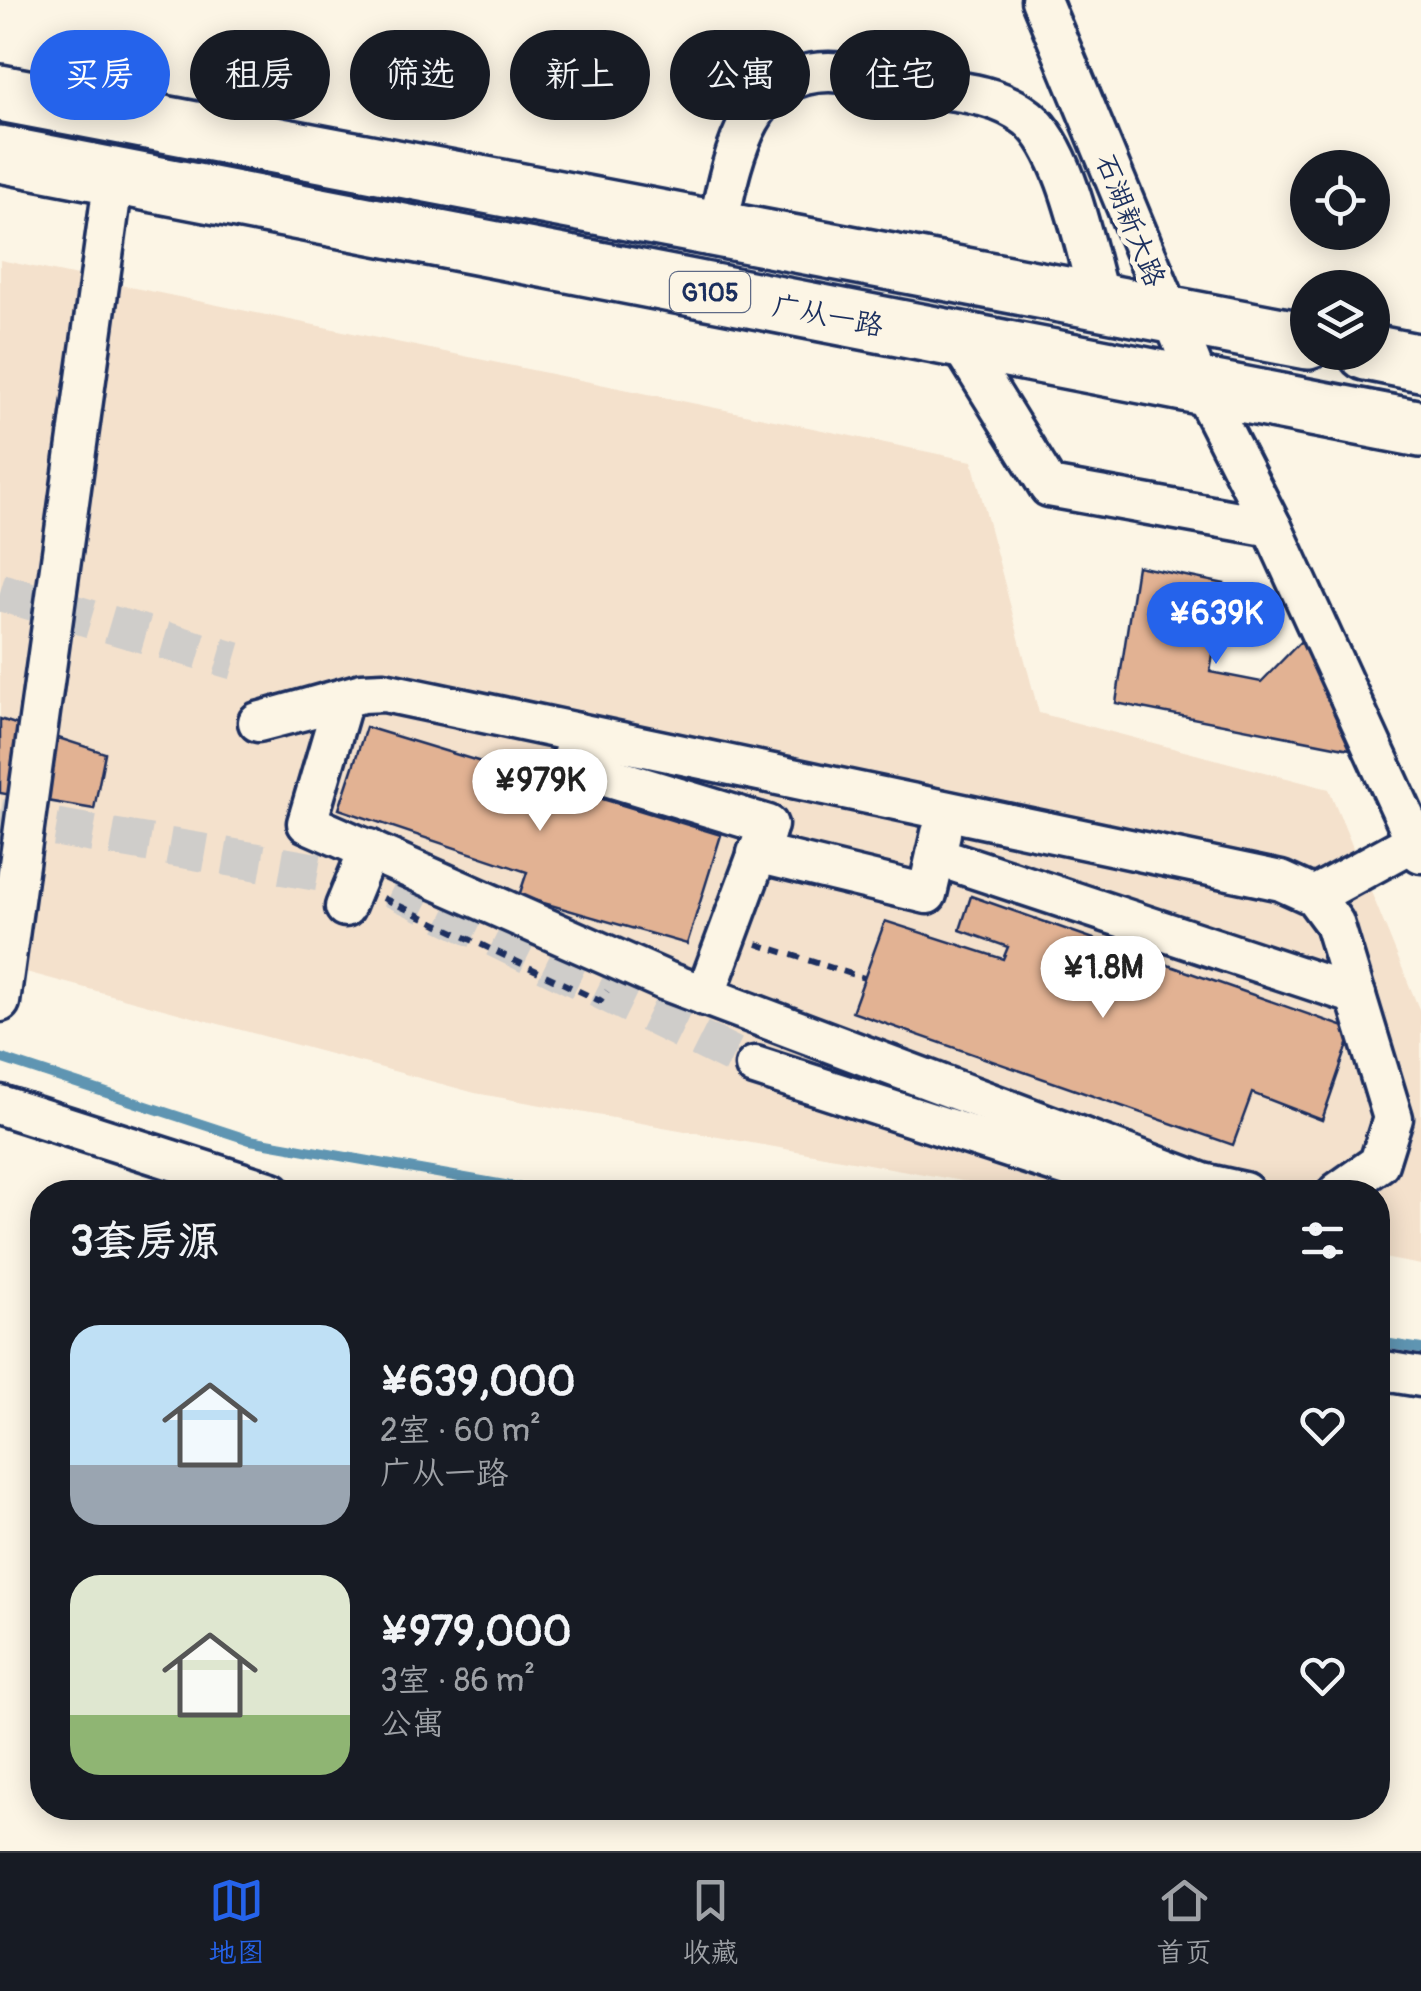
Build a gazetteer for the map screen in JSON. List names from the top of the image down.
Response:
{
  "streets": {
    "highway": ["G105", "广从一路"],
    "street": ["石湖新大路"]
  },
  "crossings": [
    ["石湖新大路", "G105"],
    ["石湖新大路", "广从一路"]
  ],
  "page": {
    "chip": [
      "买房",
      "租房",
      "筛选",
      "新上",
      "公寓",
      "住宅"
    ],
    "price": ["¥639K", "¥979K", "¥1.8M"],
    "heading": "3套房源",
    "list": [
      {
        "name": "¥639,000",
        "note": "2室 · 60 m² · 广从一路"
      },
      {
        "name": "¥979,000",
        "note": "3室 · 86 m² · 公寓"
      }
    ],
    "tabs": ["地图", "收藏", "首页"]
  }
}
